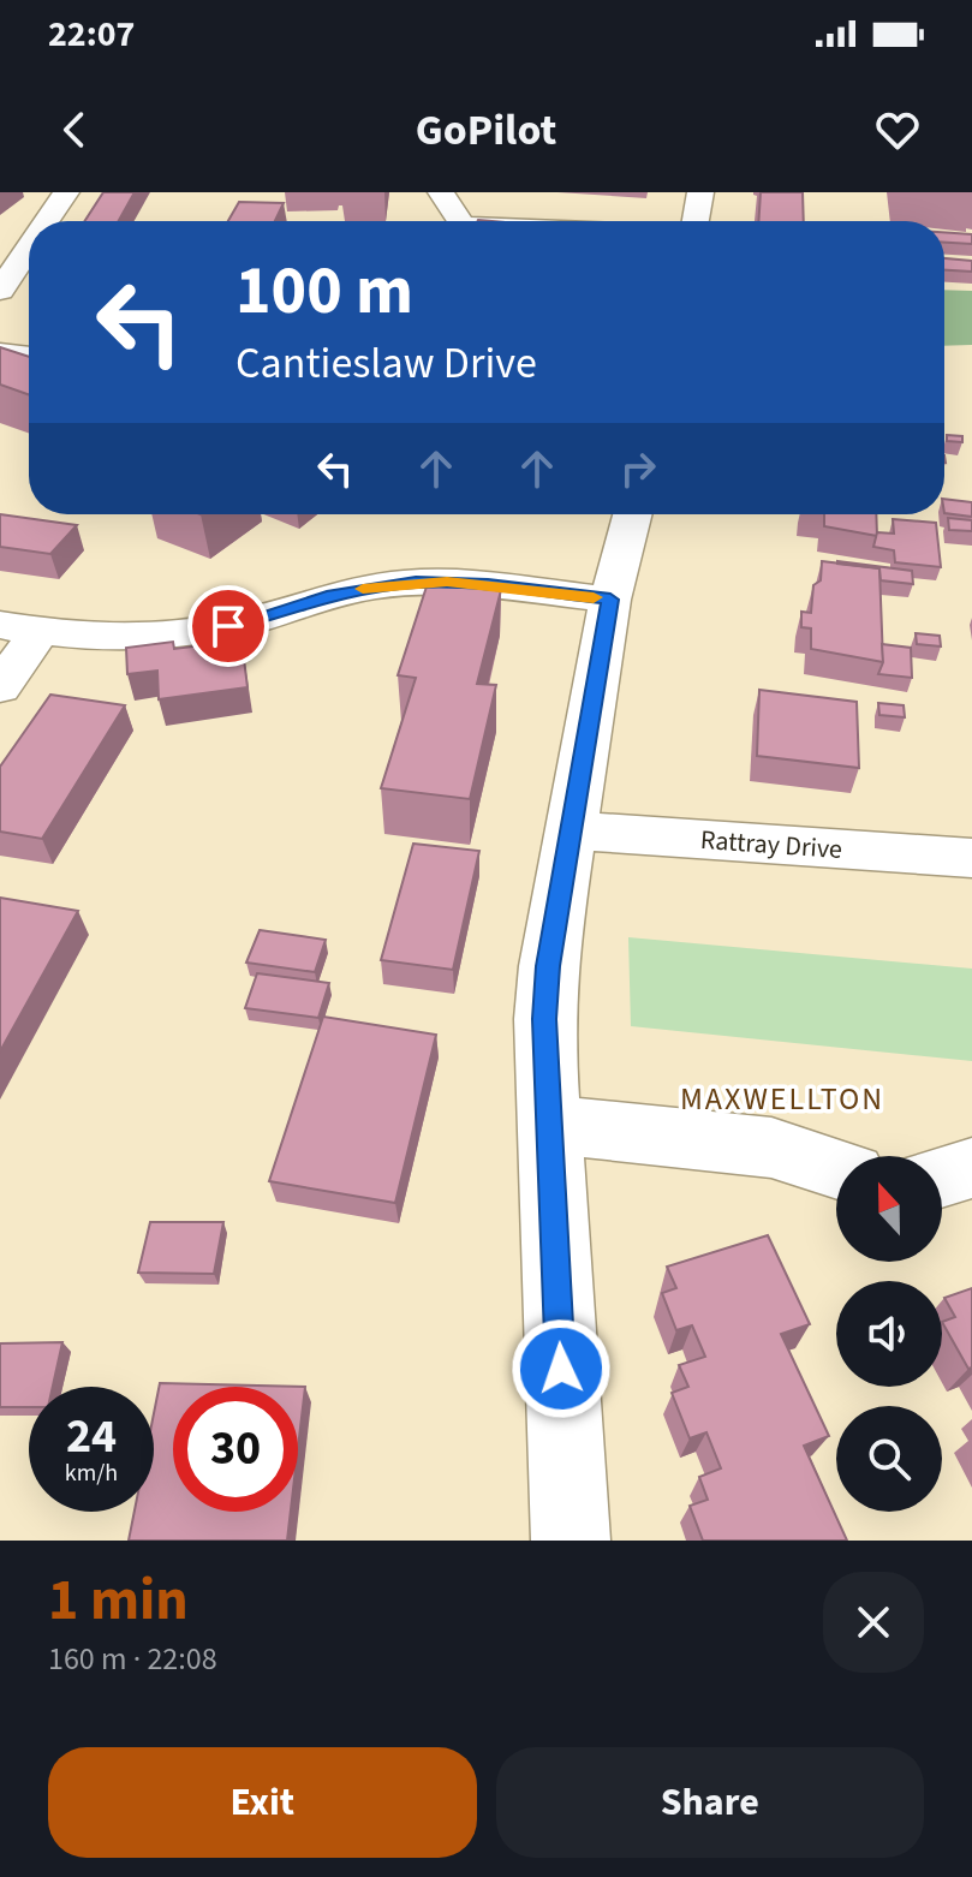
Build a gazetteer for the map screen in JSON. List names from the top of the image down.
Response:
{
  "streets": {
    "street": ["Rattray Drive"]
  },
  "districts": ["MAXWELLTON"],
  "north": "top",
  "page": {
    "status": "22:07",
    "header": "GoPilot",
    "turn": ["100 m", "Cantieslaw Drive"],
    "speed": "24 km/h",
    "limit": "30",
    "heading": ["1 min", "160 m · 22:08"],
    "buttons": ["Exit", "Share"]
  }
}
